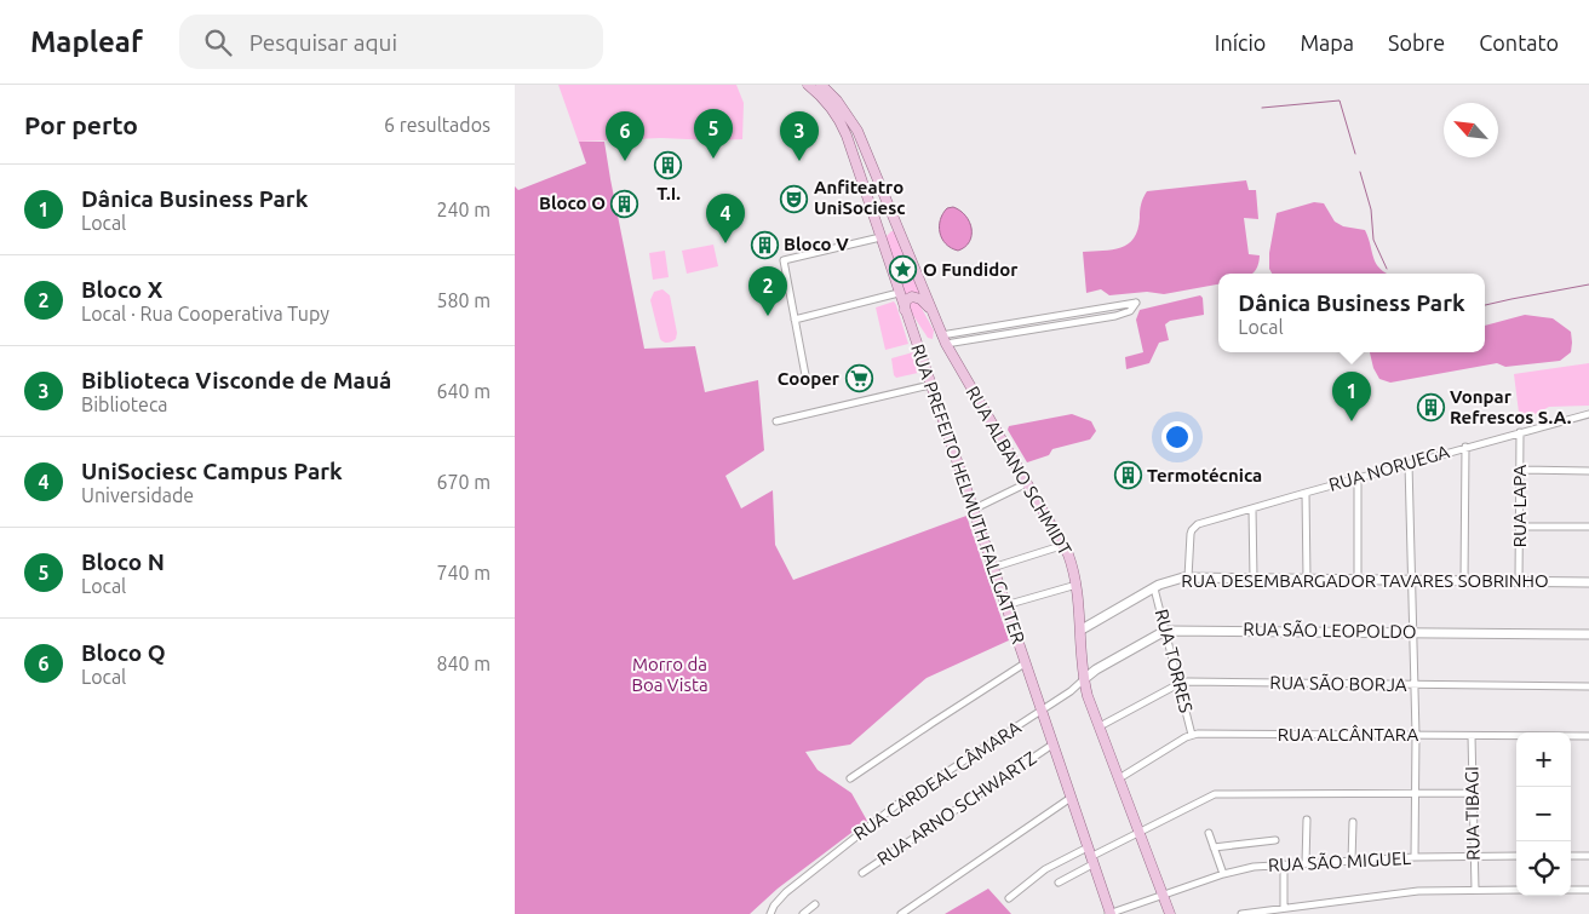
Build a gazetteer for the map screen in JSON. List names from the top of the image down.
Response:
{
  "streets": {
    "main road": ["RUA ALBANO SCHMIDT", "RUA PREFEITO HELMUTH FALLGATTER"],
    "street": [
      "RUA NORUEGA",
      "RUA LAPA",
      "RUA DESEMBARGADOR TAVARES SOBRINHO",
      "RUA SÃO LEOPOLDO",
      "RUA TORRES",
      "RUA SÃO BORJA",
      "RUA ALCÂNTARA",
      "RUA CARDEAL CÂMARA",
      "RUA ARNO SCHWARTZ",
      "RUA TIBAGI",
      "RUA SÃO MIGUEL"
    ]
  },
  "crossings": [
    ["RUA NORUEGA", "RUA LAPA"],
    ["RUA NORUEGA", "RUA DESEMBARGADOR TAVARES SOBRINHO"],
    ["RUA ALBANO SCHMIDT", "RUA DESEMBARGADOR TAVARES SOBRINHO"],
    ["RUA ALBANO SCHMIDT", "RUA SÃO LEOPOLDO"],
    ["RUA ALBANO SCHMIDT", "RUA SÃO BORJA"],
    ["RUA ALBANO SCHMIDT", "RUA CARDEAL CÂMARA"],
    ["RUA ALBANO SCHMIDT", "RUA SÃO MIGUEL"],
    ["RUA PREFEITO HELMUTH FALLGATTER", "RUA CARDEAL CÂMARA"],
    ["RUA PREFEITO HELMUTH FALLGATTER", "RUA ARNO SCHWARTZ"],
    ["RUA PREFEITO HELMUTH FALLGATTER", "RUA SÃO MIGUEL"],
    ["RUA LAPA", "RUA DESEMBARGADOR TAVARES SOBRINHO"],
    ["RUA DESEMBARGADOR TAVARES SOBRINHO", "RUA TORRES"],
    ["RUA SÃO LEOPOLDO", "RUA TORRES"],
    ["RUA SÃO LEOPOLDO", "RUA CARDEAL CÂMARA"],
    ["RUA TORRES", "RUA SÃO BORJA"],
    ["RUA TORRES", "RUA ALCÂNTARA"],
    ["RUA ALCÂNTARA", "RUA TIBAGI"],
    ["RUA TIBAGI", "RUA SÃO MIGUEL"]
  ],
  "parks": ["Morro da Boa Vista"],
  "places": {
    "building": [
      "T.I.",
      "Bloco O",
      "Bloco V",
      "Vonpar Refrescos S.A.",
      "Termotécnica"
    ],
    "theatre": ["Anfiteatro UniSociesc"],
    "place": ["O Fundidor"],
    "supermarket": ["Cooper"]
  },
  "north": "top left",
  "page": {
    "header": "Mapleaf",
    "search": "Pesquisar aqui",
    "nav": [
      "Início",
      "Mapa",
      "Sobre",
      "Contato"
    ],
    "heading": ["Por perto", "6 resultados"],
    "pins": [
      "5",
      "3",
      "6",
      "4",
      "2",
      "1"
    ],
    "list": [
      {
        "mark": "1",
        "name": "Dânica Business Park",
        "note": "Local",
        "value": "240 m"
      },
      {
        "mark": "2",
        "name": "Bloco X",
        "note": "Local · Rua Cooperativa Tupy",
        "value": "580 m"
      },
      {
        "mark": "3",
        "name": "Biblioteca Visconde de Mauá",
        "note": "Biblioteca",
        "value": "640 m"
      },
      {
        "mark": "4",
        "name": "UniSociesc Campus Park",
        "note": "Universidade",
        "value": "670 m"
      },
      {
        "mark": "5",
        "name": "Bloco N",
        "note": "Local",
        "value": "740 m"
      },
      {
        "mark": "6",
        "name": "Bloco Q",
        "note": "Local",
        "value": "840 m"
      }
    ],
    "popup": ["Dânica Business Park", "Local"],
    "map_buttons": ["+", "−"]
  }
}
